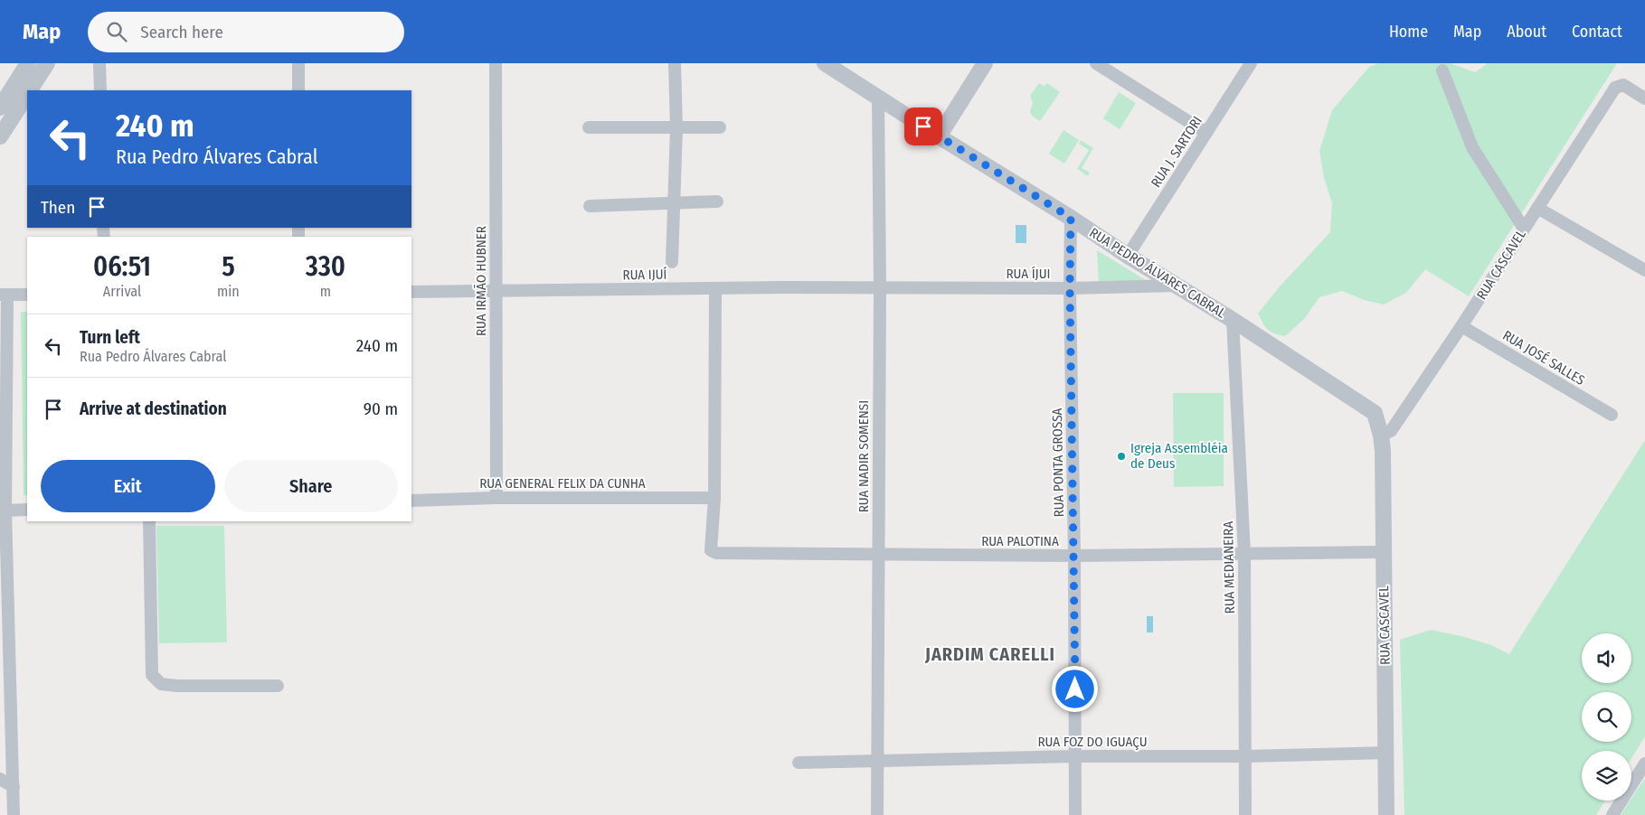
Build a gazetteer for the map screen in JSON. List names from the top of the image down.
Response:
{
  "streets": {
    "street": [
      "RUA J. SARTORI",
      "RUA CASCAVEL",
      "RUA PEDRO ÁLVARES CABRAL",
      "RUA ÍJUI",
      "RUA IJUÍ",
      "RUA IRMÃO HUBNER",
      "RUA JOSÉ SALLES",
      "RUA NADIR SOMENSI",
      "RUA PONTA GROSSA",
      "RUA GENERAL FELIX DA CUNHA",
      "RUA PALOTINA",
      "RUA MEDIANEIRA",
      "RUA FOZ DO IGUAÇU"
    ]
  },
  "crossings": [
    ["RUA J. SARTORI", "RUA PEDRO ÁLVARES CABRAL"],
    ["RUA CASCAVEL", "RUA PEDRO ÁLVARES CABRAL"],
    ["RUA CASCAVEL", "RUA JOSÉ SALLES"],
    ["RUA CASCAVEL", "RUA PALOTINA"],
    ["RUA CASCAVEL", "RUA FOZ DO IGUAÇU"],
    ["RUA PEDRO ÁLVARES CABRAL", "RUA ÍJUI"],
    ["RUA PEDRO ÁLVARES CABRAL", "RUA NADIR SOMENSI"],
    ["RUA PEDRO ÁLVARES CABRAL", "RUA PONTA GROSSA"],
    ["RUA PEDRO ÁLVARES CABRAL", "RUA MEDIANEIRA"],
    ["RUA ÍJUI", "RUA IJUÍ"],
    ["RUA ÍJUI", "RUA NADIR SOMENSI"],
    ["RUA ÍJUI", "RUA PONTA GROSSA"],
    ["RUA IJUÍ", "RUA IRMÃO HUBNER"],
    ["RUA IJUÍ", "RUA NADIR SOMENSI"],
    ["RUA IRMÃO HUBNER", "RUA GENERAL FELIX DA CUNHA"],
    ["RUA NADIR SOMENSI", "RUA PALOTINA"],
    ["RUA NADIR SOMENSI", "RUA FOZ DO IGUAÇU"],
    ["RUA PONTA GROSSA", "RUA PALOTINA"],
    ["RUA PONTA GROSSA", "RUA FOZ DO IGUAÇU"],
    ["RUA GENERAL FELIX DA CUNHA", "RUA PALOTINA"],
    ["RUA PALOTINA", "RUA MEDIANEIRA"],
    ["RUA MEDIANEIRA", "RUA FOZ DO IGUAÇU"]
  ],
  "districts": ["JARDIM CARELLI"],
  "places": ["Igreja Assembléia de Deus"],
  "page": {
    "header": "Map",
    "search": "Search here",
    "nav": [
      "Home",
      "Map",
      "About",
      "Contact"
    ],
    "turn": ["240 m", "Rua Pedro Álvares Cabral"],
    "then": "Then",
    "eta": [
      "06:51",
      "Arrival",
      "5",
      "min",
      "330",
      "m"
    ],
    "list": [
      {
        "name": "Turn left",
        "note": "Rua Pedro Álvares Cabral",
        "value": "240 m"
      },
      {
        "name": "Arrive at destination",
        "value": "90 m"
      }
    ],
    "buttons": ["Exit", "Share"]
  }
}
